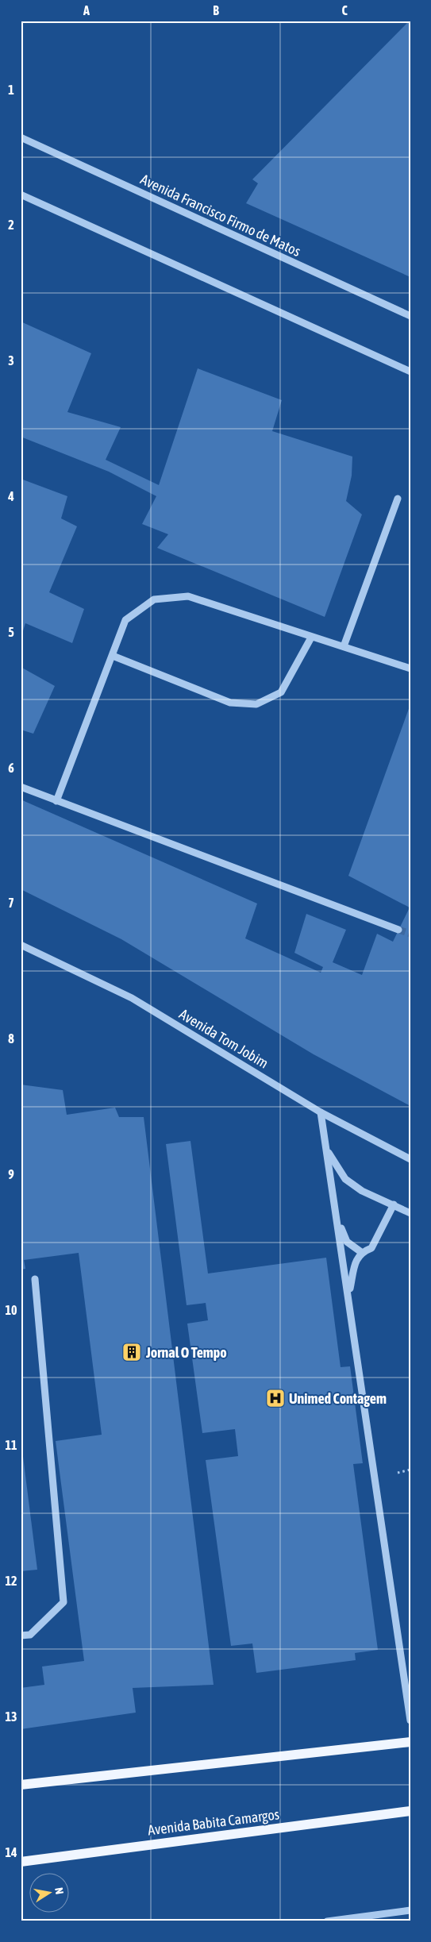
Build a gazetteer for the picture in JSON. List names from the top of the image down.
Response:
{
  "streets": {
    "main road": ["Avenida Babita Camargos"],
    "street": ["Avenida Francisco Firmo de Matos", "Avenida Tom Jobim"]
  },
  "places": {
    "building": ["Jornal O Tempo"],
    "hospital": ["Unimed Contagem"]
  },
  "north": "right",
  "grid": {
    "columns": ["A", "B", "C"],
    "rows": [
      "1",
      "2",
      "3",
      "4",
      "5",
      "6",
      "7",
      "8",
      "9",
      "10",
      "11",
      "12",
      "13",
      "14"
    ]
  }
}
